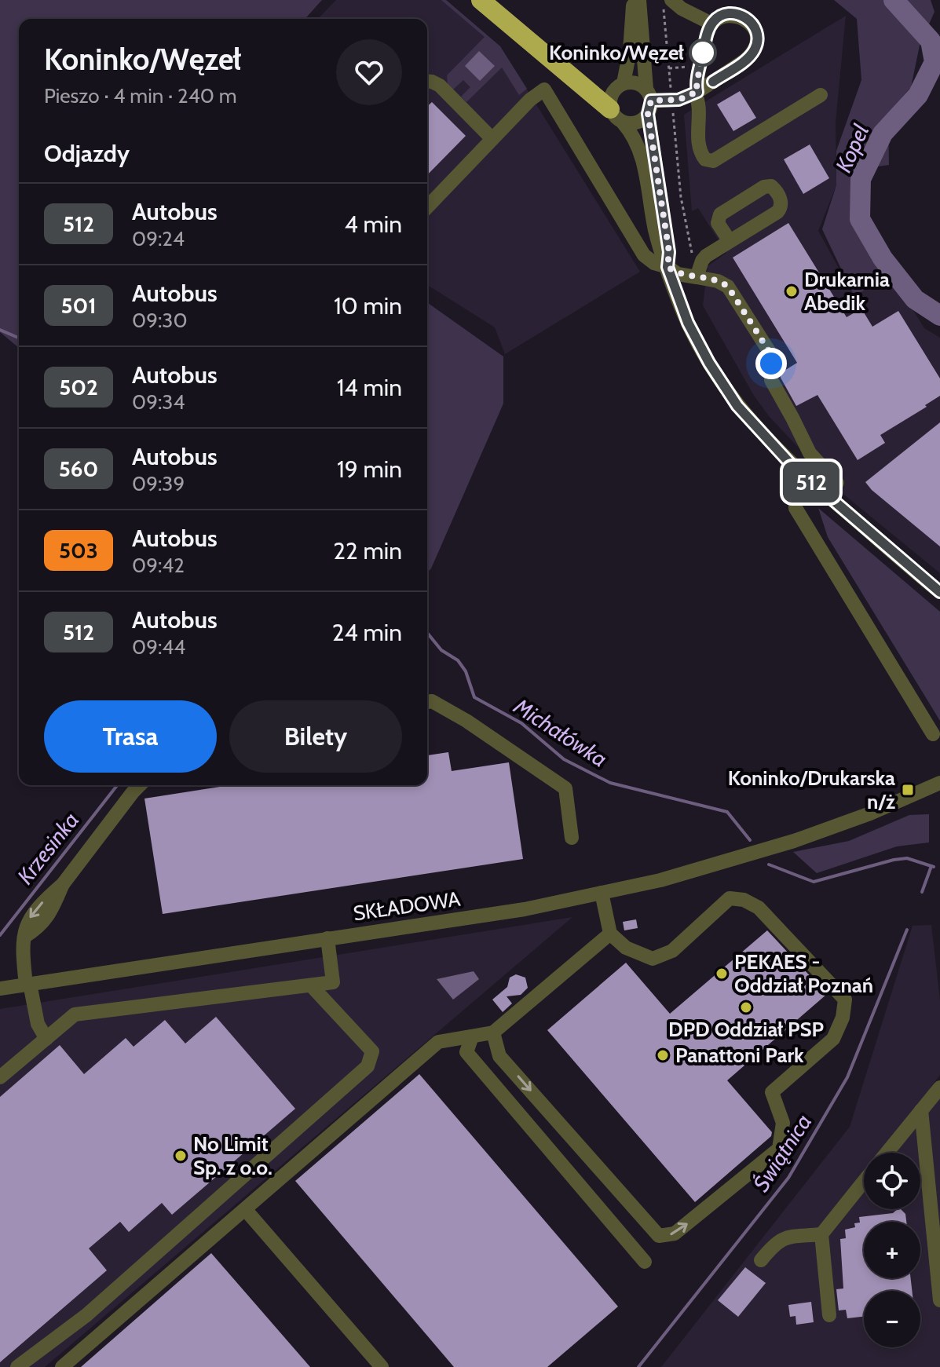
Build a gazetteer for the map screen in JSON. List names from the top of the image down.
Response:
{
  "streets": {
    "street": ["SKŁADOWA"]
  },
  "water": [
    "Kopel",
    "Michałówka",
    "Krzesinka",
    "Świątnica"
  ],
  "places": {
    "other": [
      "Koninko/Węzeł",
      "Drukarnia Abedik",
      "PEKAES - Oddział Poznań",
      "DPD Oddział PSP",
      "Panattoni Park",
      "No Limit Sp. z o.o."
    ],
    "transit": ["Koninko/Drukarska n/ż"]
  },
  "lines": ["bus line 512"],
  "page": {
    "on_map": "512",
    "heading": [
      ["Koninko/Węzeł", "Pieszo · 4 min · 240 m"],
      "Odjazdy"
    ],
    "list": [
      {
        "mark": "512",
        "name": "Autobus",
        "note": "09:24",
        "value": "4 min"
      },
      {
        "mark": "501",
        "name": "Autobus",
        "note": "09:30",
        "value": "10 min"
      },
      {
        "mark": "502",
        "name": "Autobus",
        "note": "09:34",
        "value": "14 min"
      },
      {
        "mark": "560",
        "name": "Autobus",
        "note": "09:39",
        "value": "19 min"
      },
      {
        "mark": "503",
        "name": "Autobus",
        "note": "09:42",
        "value": "22 min"
      },
      {
        "mark": "512",
        "name": "Autobus",
        "note": "09:44",
        "value": "24 min"
      }
    ],
    "buttons": ["Trasa", "Bilety"],
    "map_buttons": ["+", "−"]
  }
}
